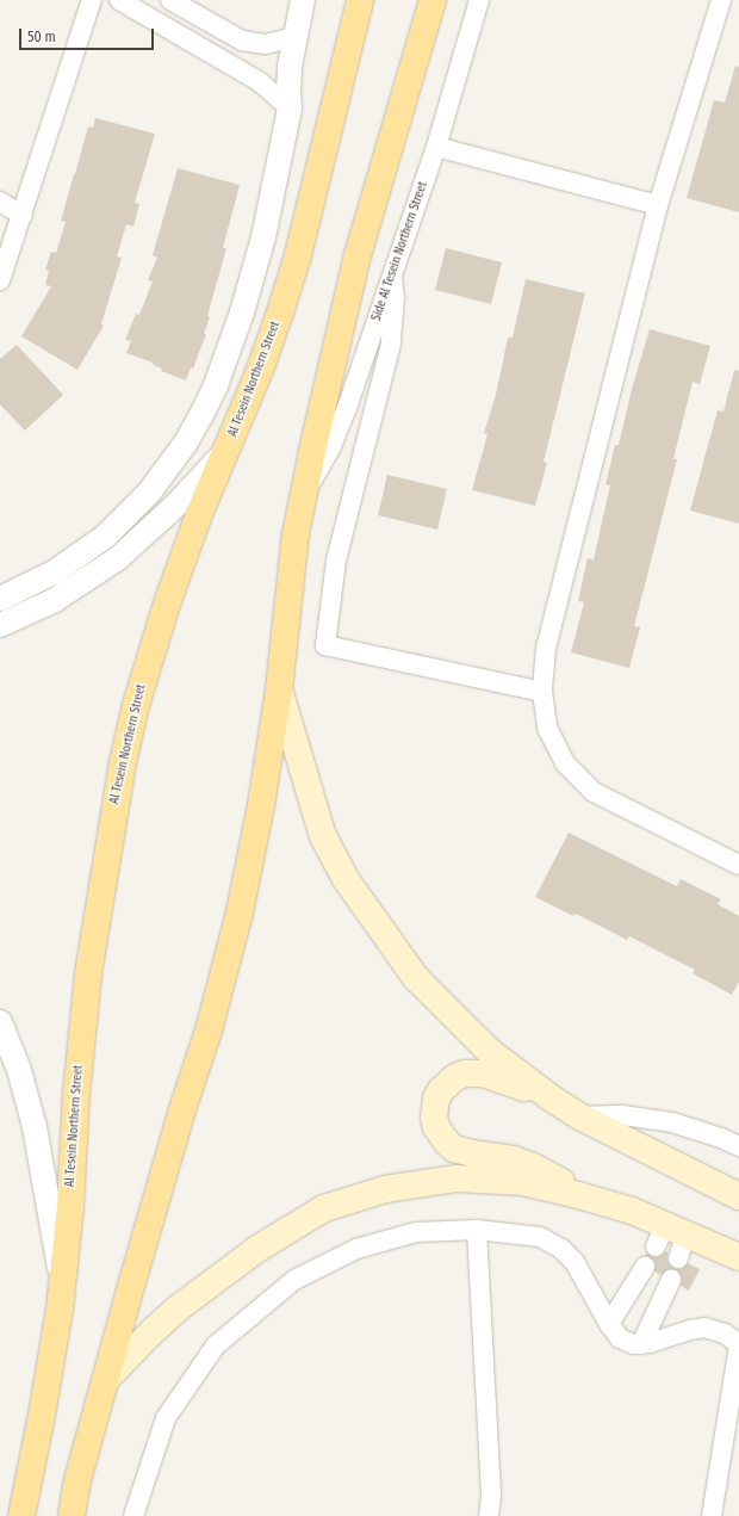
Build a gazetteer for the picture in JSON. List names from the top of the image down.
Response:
{
  "streets": {
    "main road": ["Al Tesein Northern Street"],
    "street": ["Side Al Tesein Northern Street"]
  },
  "scale_bar": "50 m"
}
